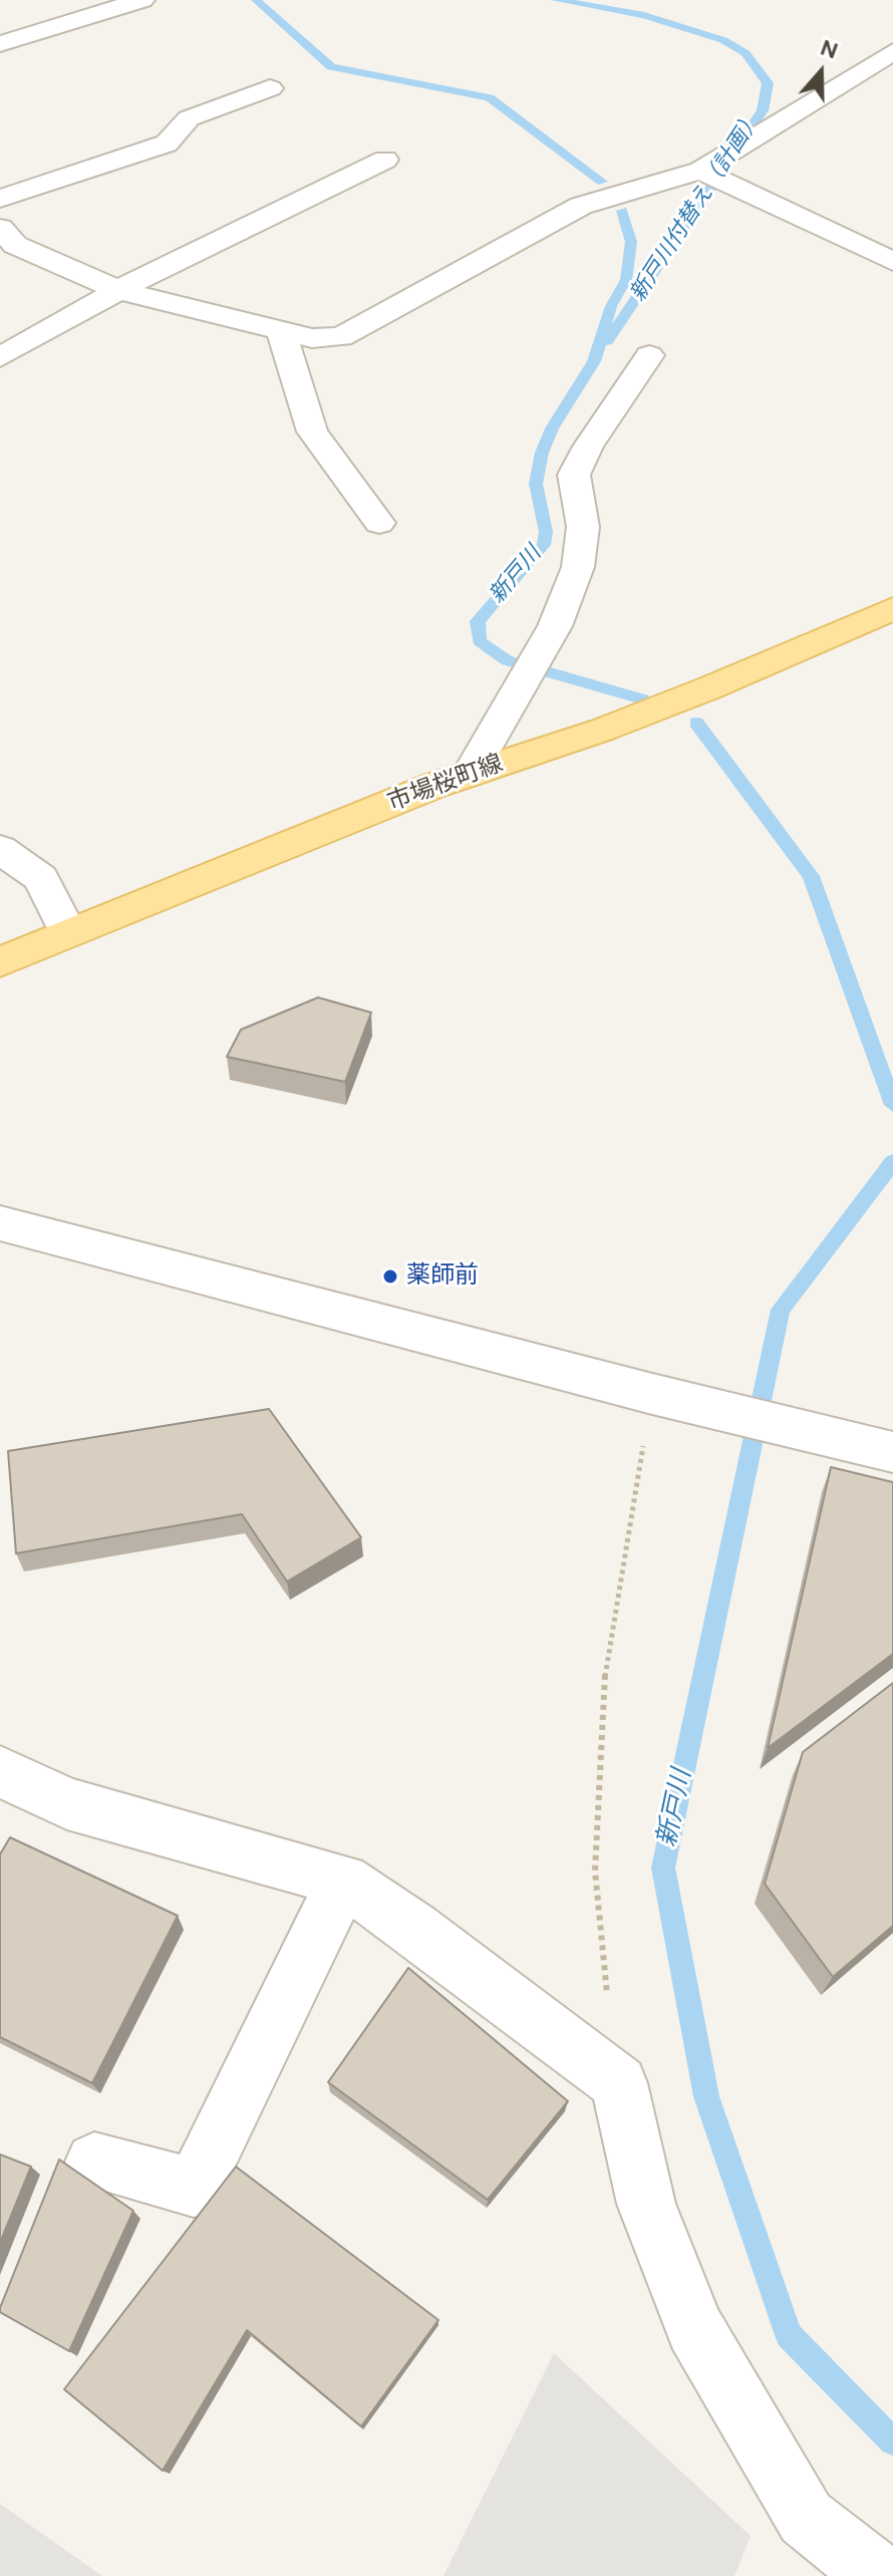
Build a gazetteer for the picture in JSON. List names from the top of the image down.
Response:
{
  "streets": {
    "main road": ["市場桜町線"]
  },
  "water": ["新戸川付替え（計画）", "新戸川"],
  "places": ["薬師前"],
  "north": "top"
}
